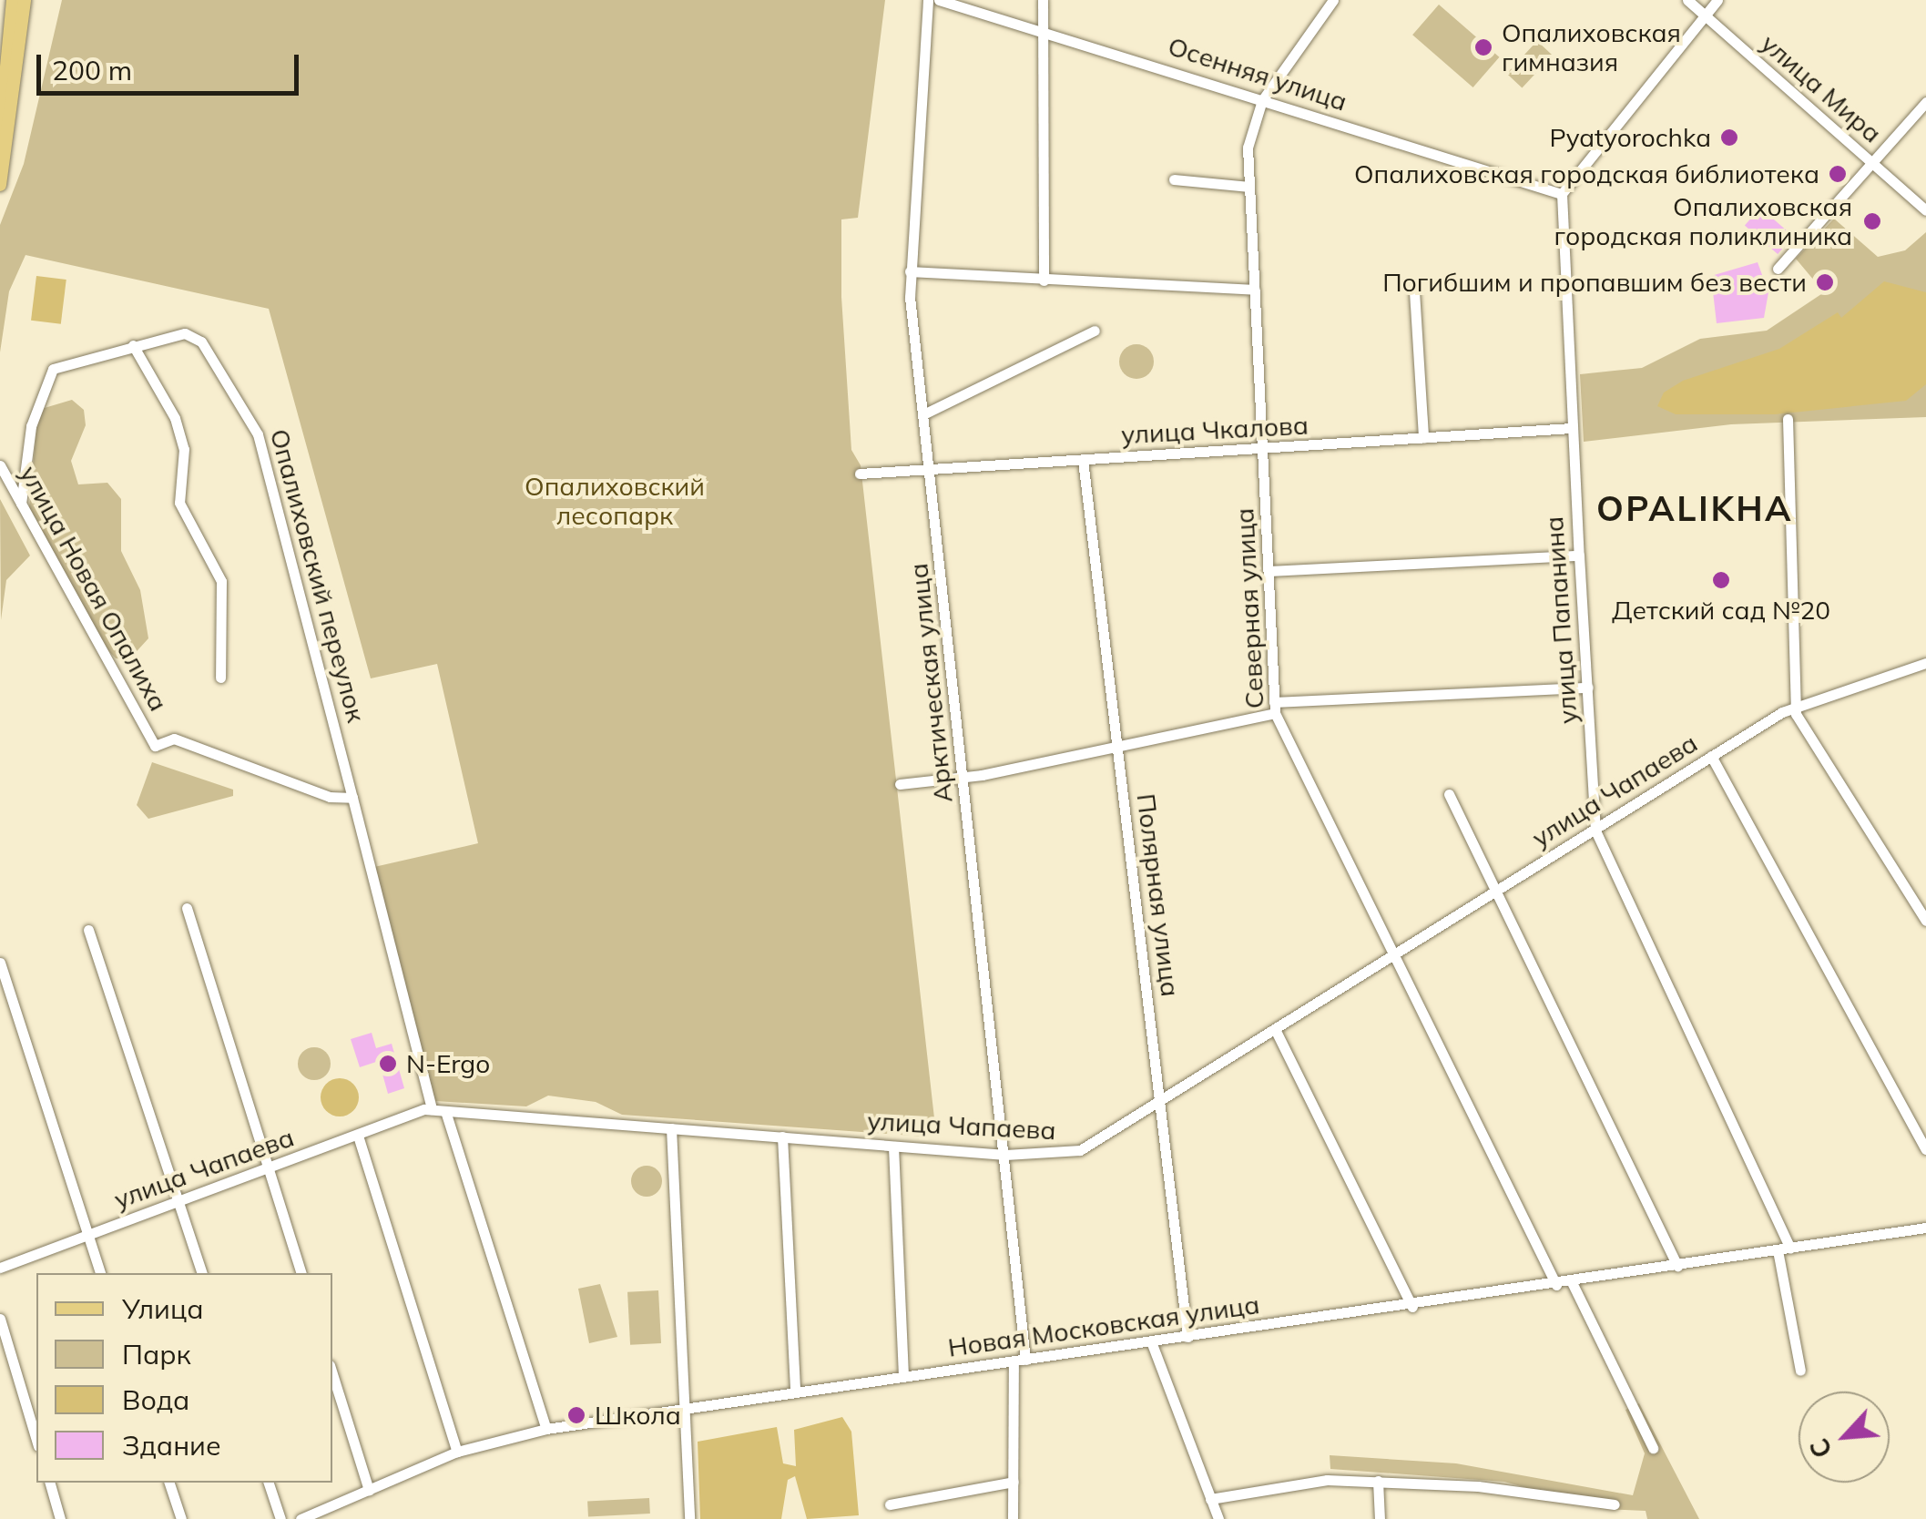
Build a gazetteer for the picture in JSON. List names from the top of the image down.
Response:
{
  "streets": {
    "street": [
      "Осенняя улица",
      "улица Мира",
      "улица Чкалова",
      "Опалиховский переулок",
      "улица Новая Опалиха",
      "Северная улица",
      "улица Папанина",
      "Арктическая улица",
      "улица Чапаева",
      "Полярная улица",
      "Новая Московская улица"
    ]
  },
  "crossings": [
    ["Осенняя улица", "Северная улица"],
    ["Осенняя улица", "улица Папанина"],
    ["улица Чкалова", "Северная улица"],
    ["улица Чкалова", "улица Папанина"],
    ["улица Чкалова", "Арктическая улица"],
    ["улица Чкалова", "Полярная улица"],
    ["Опалиховский переулок", "улица Новая Опалиха"],
    ["Северная улица", "улица Чапаева"],
    ["Северная улица", "Новая Московская улица"],
    ["улица Папанина", "улица Чапаева"],
    ["улица Папанина", "Новая Московская улица"],
    ["Арктическая улица", "улица Чапаева"],
    ["Арктическая улица", "Новая Московская улица"],
    ["улица Чапаева", "Полярная улица"],
    ["Полярная улица", "Новая Московская улица"]
  ],
  "districts": ["OPALIKHA"],
  "parks": ["Опалиховский лесопарк"],
  "places": [
    "Опалиховская гимназия",
    "Pyatyorochka",
    "Опалиховская городская библиотека",
    "Опалиховская городская поликлиника",
    "Погибшим и пропавшим без вести",
    "Детский сад №20",
    "N-Ergo",
    "Школа"
  ],
  "legend": [
    "Улица",
    "Парк",
    "Вода",
    "Здание"
  ],
  "scale_bar": "200 m",
  "north": "bottom left"
}
